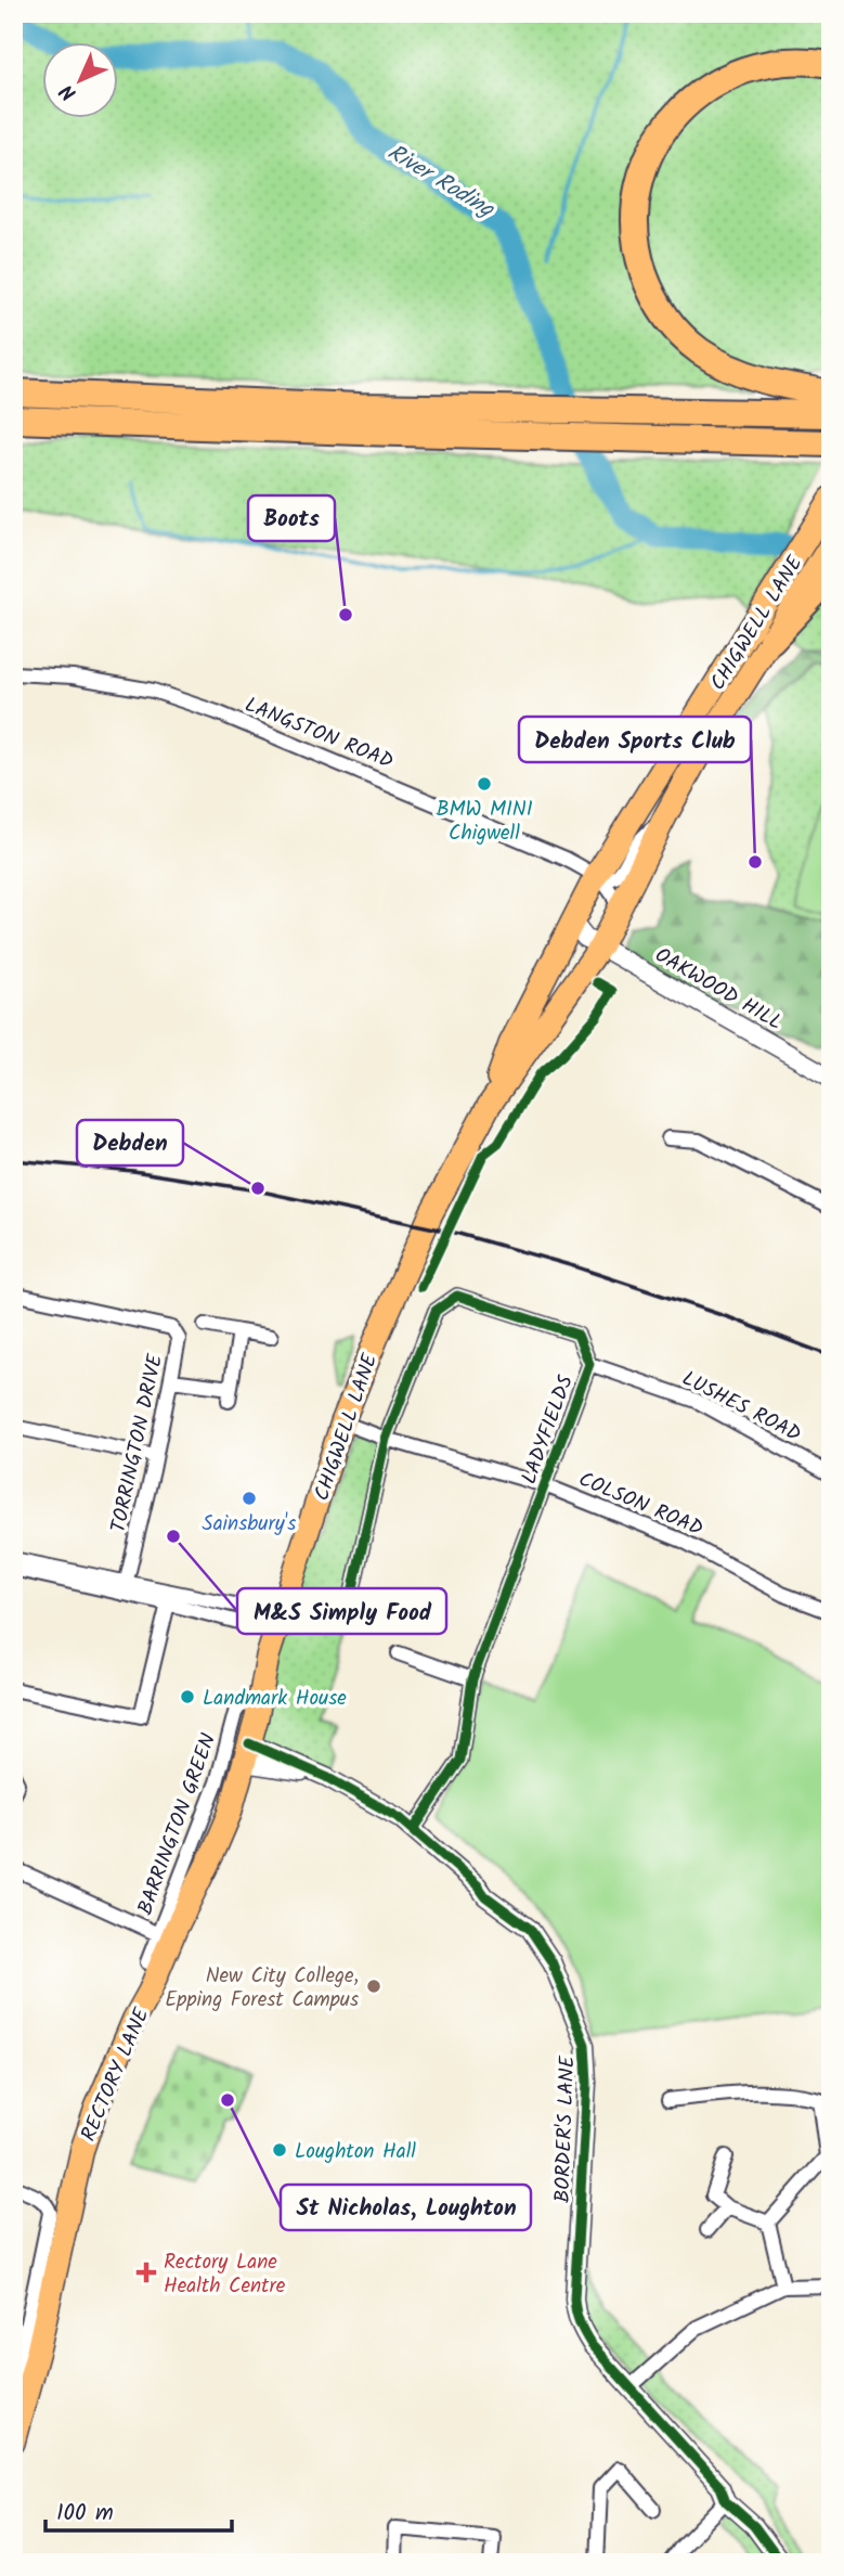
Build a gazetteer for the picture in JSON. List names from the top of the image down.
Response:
{
  "streets": {
    "main road": ["CHIGWELL LANE", "RECTORY LANE"],
    "street": [
      "LANGSTON ROAD",
      "OAKWOOD HILL",
      "LUSHES ROAD",
      "LADYFIELDS",
      "TORRINGTON DRIVE",
      "COLSON ROAD",
      "BARRINGTON GREEN",
      "BORDER'S LANE"
    ]
  },
  "crossings": [
    ["CHIGWELL LANE", "LANGSTON ROAD"],
    ["CHIGWELL LANE", "OAKWOOD HILL"],
    ["CHIGWELL LANE", "COLSON ROAD"],
    ["CHIGWELL LANE", "BARRINGTON GREEN"],
    ["CHIGWELL LANE", "RECTORY LANE"],
    ["CHIGWELL LANE", "BORDER'S LANE"],
    ["LUSHES ROAD", "LADYFIELDS"],
    ["LADYFIELDS", "COLSON ROAD"],
    ["LADYFIELDS", "BORDER'S LANE"],
    ["BARRINGTON GREEN", "RECTORY LANE"],
    ["BARRINGTON GREEN", "BORDER'S LANE"],
    ["RECTORY LANE", "BORDER'S LANE"]
  ],
  "water": ["River Roding"],
  "places": {
    "other": [
      "Boots",
      "BMW MINI Chigwell",
      "Debden Sports Club",
      "Debden",
      "Sainsbury's",
      "M&S Simply Food",
      "Landmark House",
      "New City College, Epping Forest Campus",
      "St Nicholas, Loughton",
      "Loughton Hall"
    ],
    "health": ["Rectory Lane Health Centre"]
  },
  "scale_bar": "100 m",
  "north": "bottom left"
}
